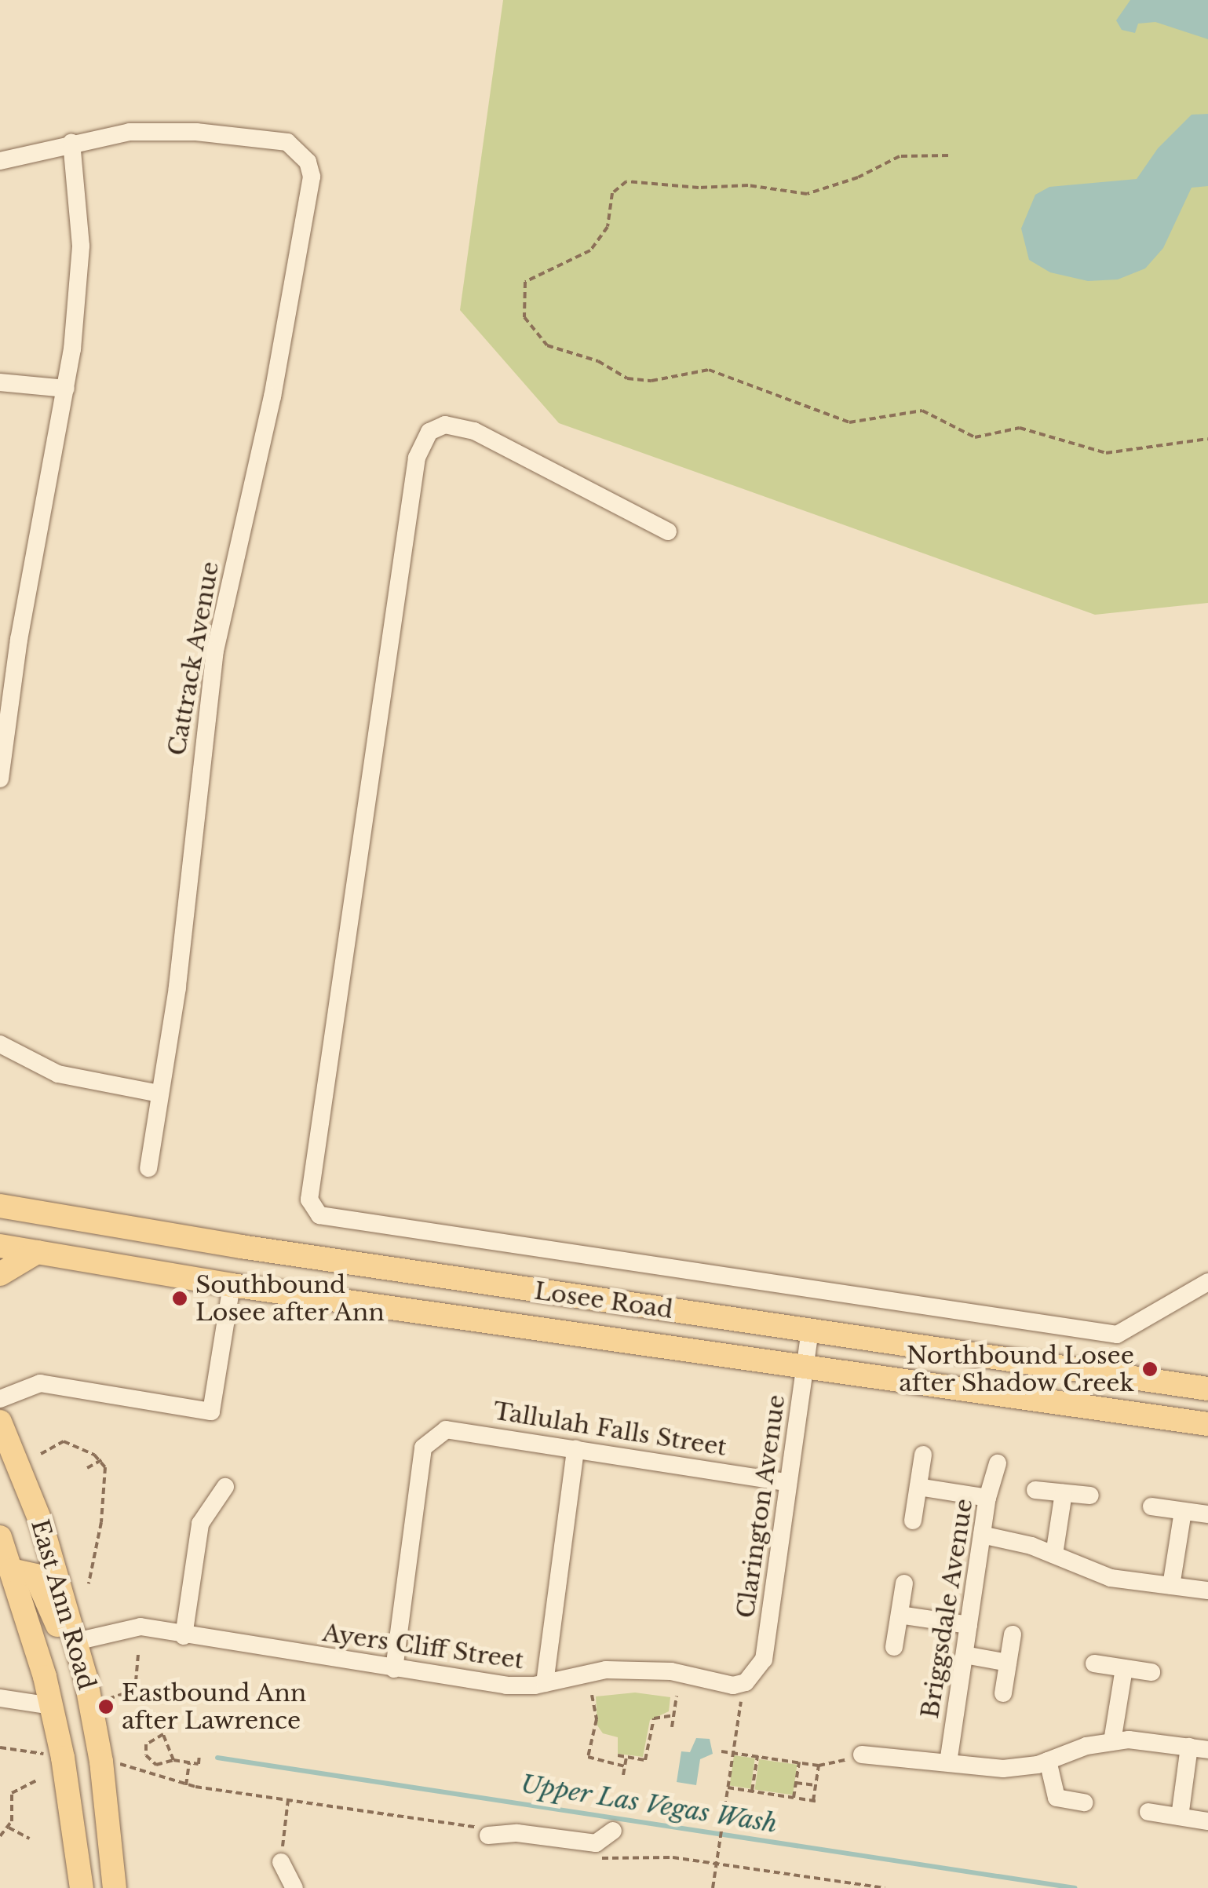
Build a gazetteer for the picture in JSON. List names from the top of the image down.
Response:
{
  "streets": {
    "main road": ["Losee Road", "East Ann Road"],
    "street": [
      "Cattrack Avenue",
      "Tallulah Falls Street",
      "Clarington Avenue",
      "Briggsdale Avenue",
      "Ayers Cliff Street"
    ]
  },
  "crossings": [
    ["Losee Road", "Clarington Avenue"],
    ["Tallulah Falls Street", "Clarington Avenue"],
    ["Tallulah Falls Street", "Ayers Cliff Street"],
    ["Clarington Avenue", "Ayers Cliff Street"],
    ["East Ann Road", "Ayers Cliff Street"]
  ],
  "water": ["Upper Las Vegas Wash"],
  "places": ["Southbound Losee after Ann", "Northbound Losee after Shadow Creek", "Eastbound Ann after Lawrence"]
}
